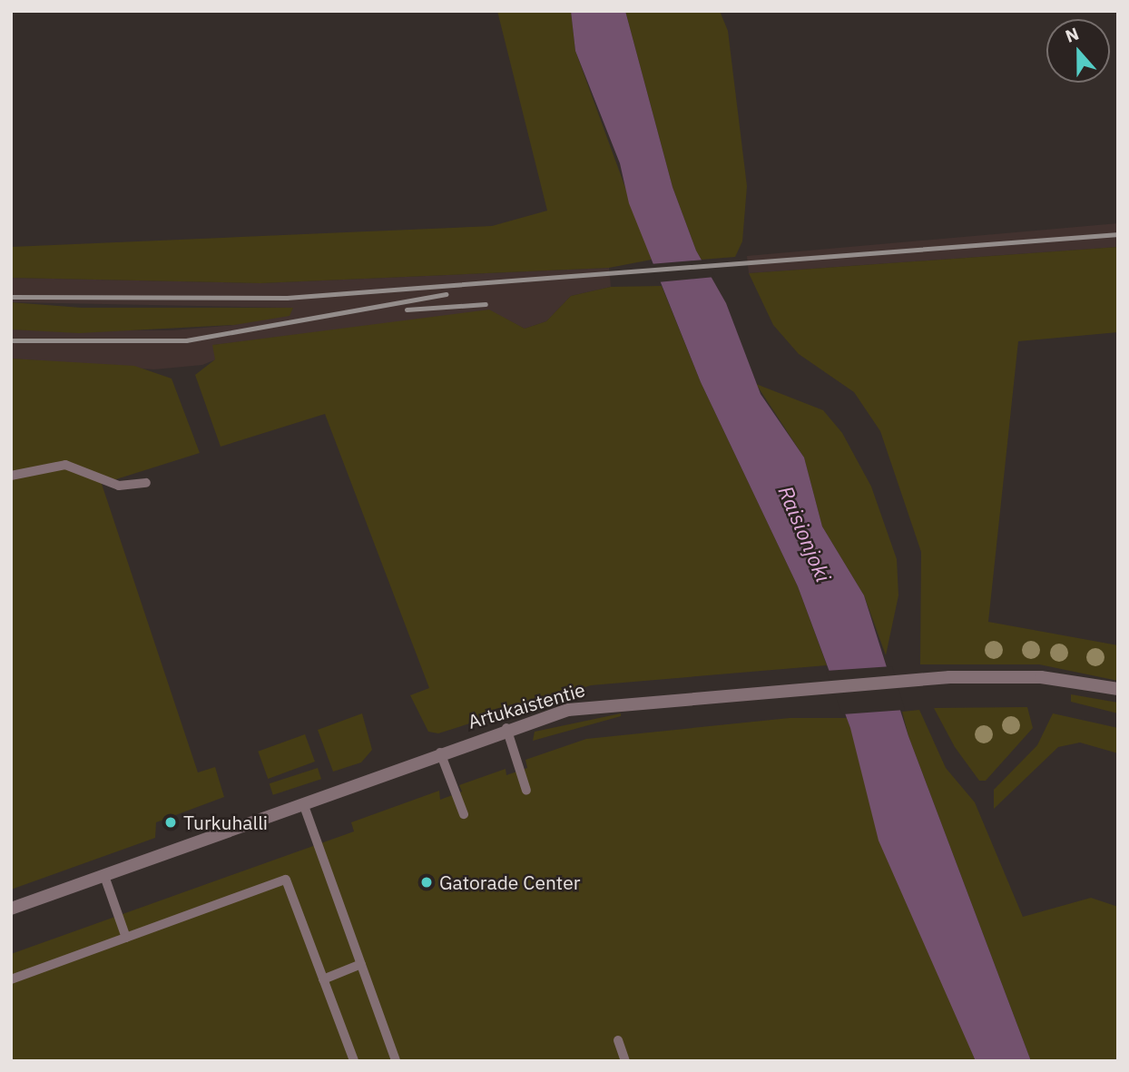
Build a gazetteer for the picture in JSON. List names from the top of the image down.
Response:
{
  "streets": {
    "street": ["Artukaistentie"]
  },
  "water": ["Raisionjoki"],
  "places": ["Turkuhalli", "Gatorade Center"],
  "north": "top"
}
